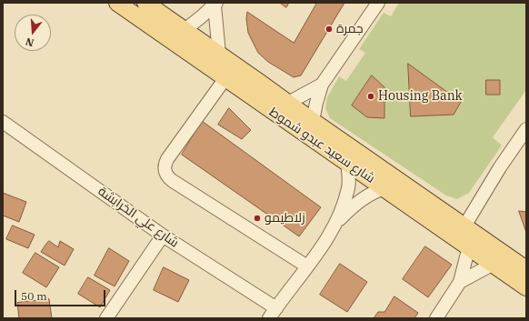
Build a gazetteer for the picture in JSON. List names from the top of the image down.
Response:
{
  "streets": {
    "main road": ["شارع سعيد عبدو شموط"],
    "street": ["شارع علي الخرابشة"]
  },
  "places": ["جمرة", "Housing Bank", "زلاطيمو"],
  "scale_bar": "50 m",
  "north": "bottom"
}
